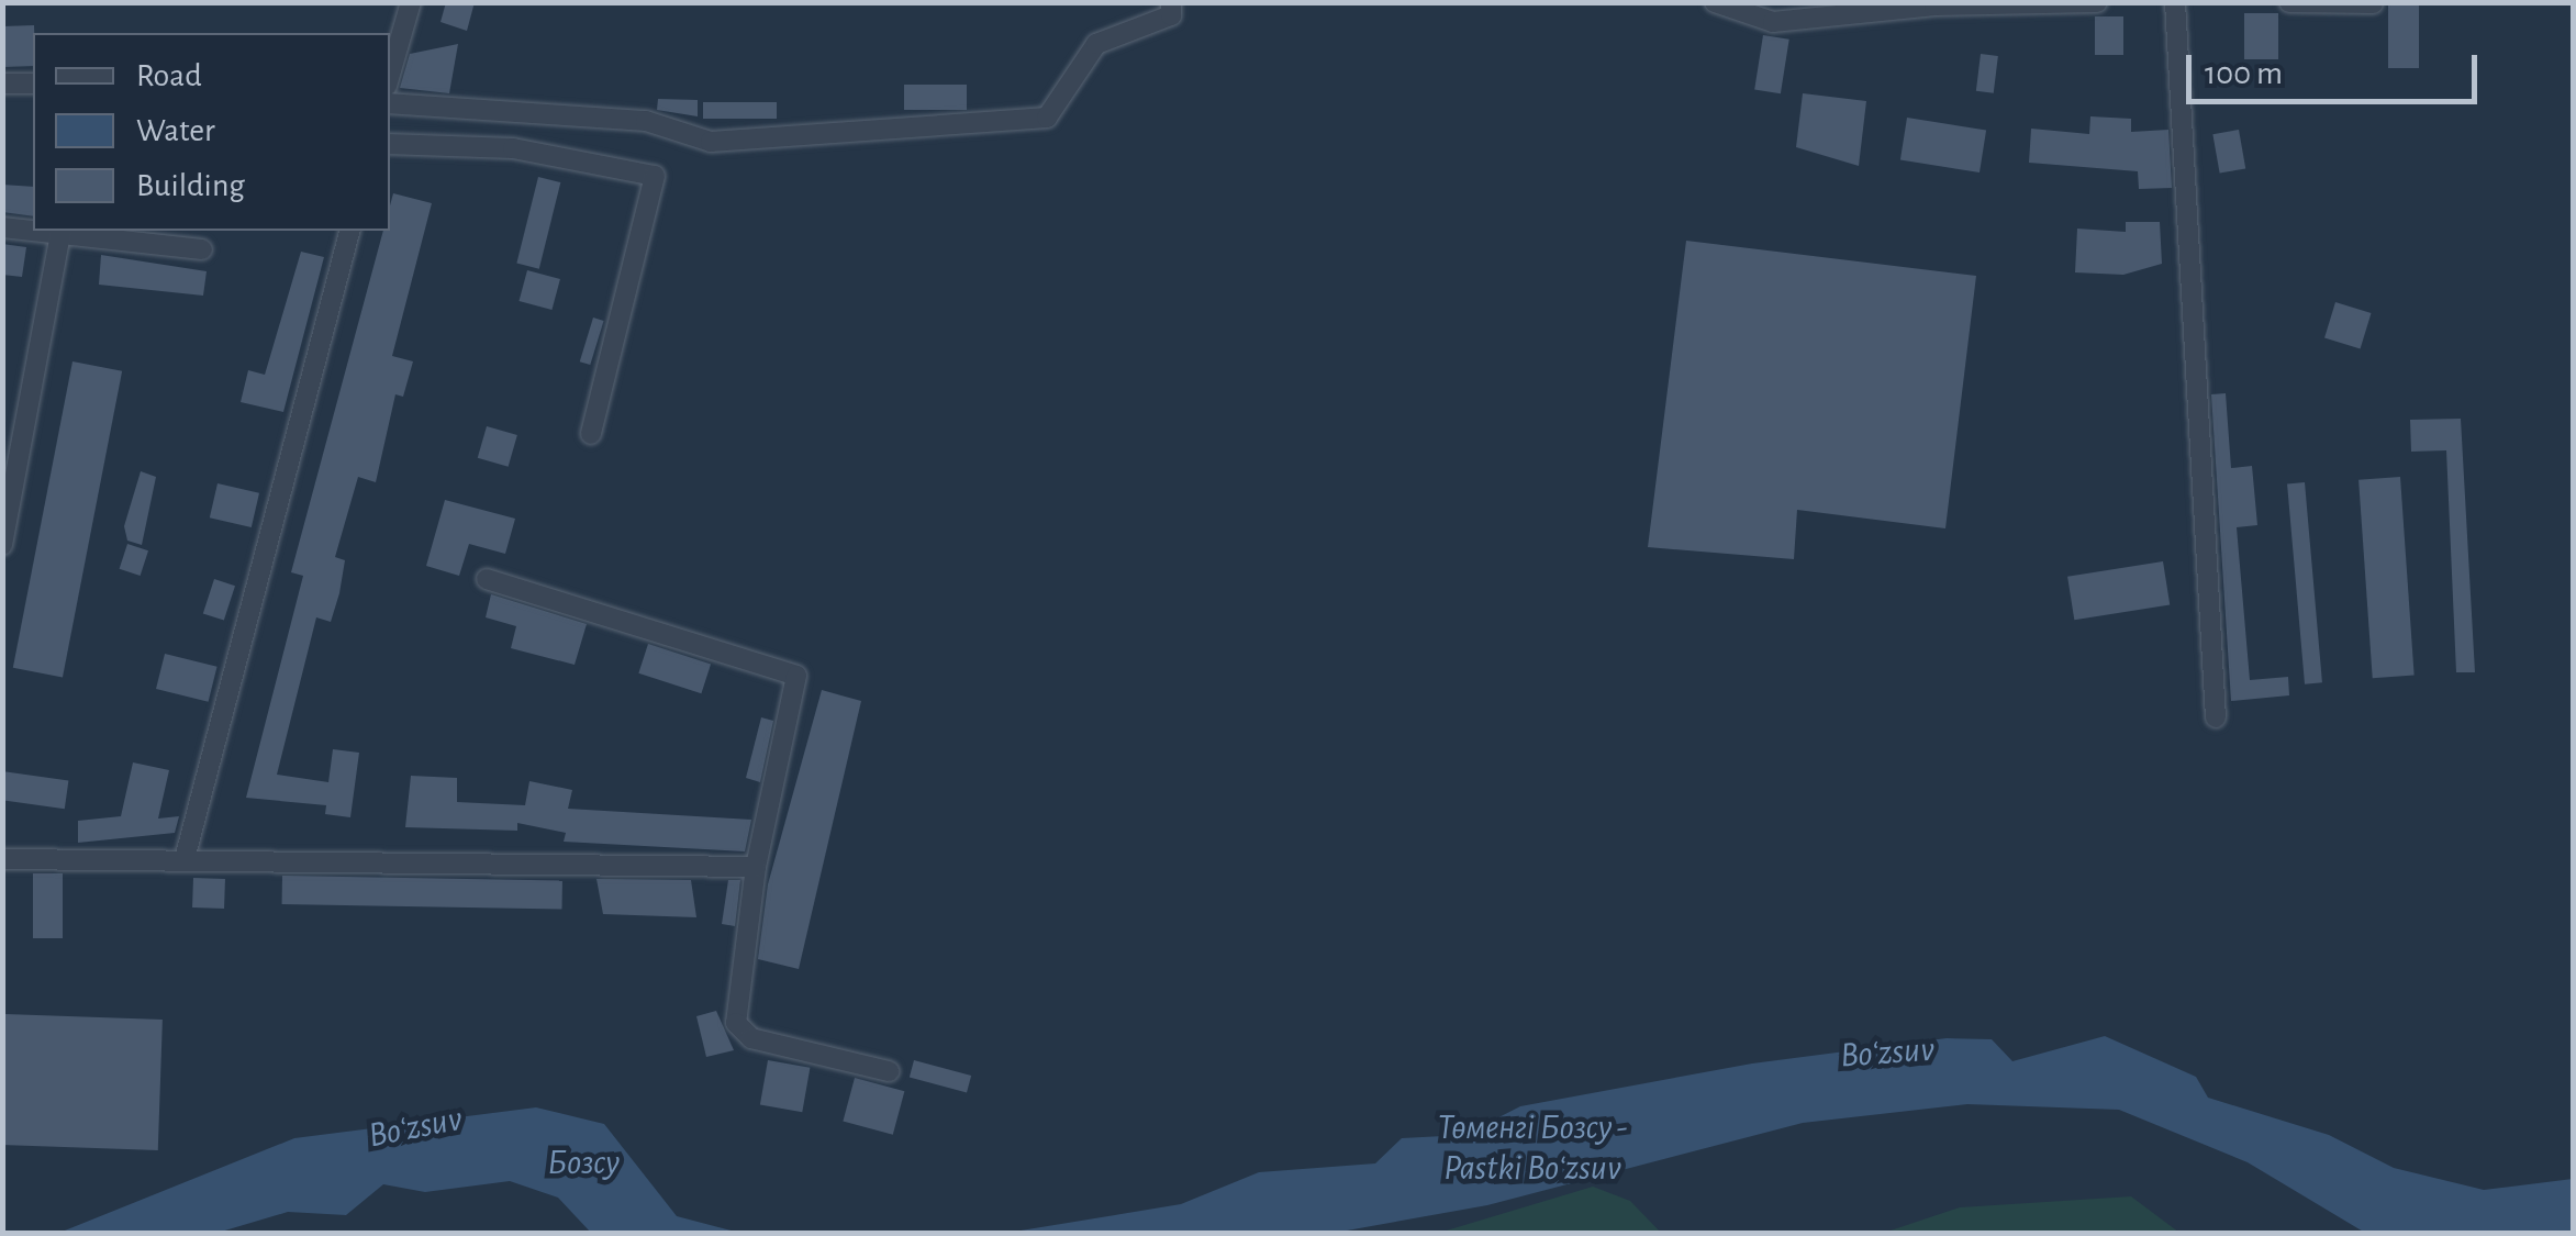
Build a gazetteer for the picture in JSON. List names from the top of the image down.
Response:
{
  "water": ["Boʻzsuv", "Төменгі Бозсу - Pastki Boʻzsuv", "Бозсу"],
  "legend": ["Road", "Water", "Building"],
  "scale_bar": "100 m"
}
